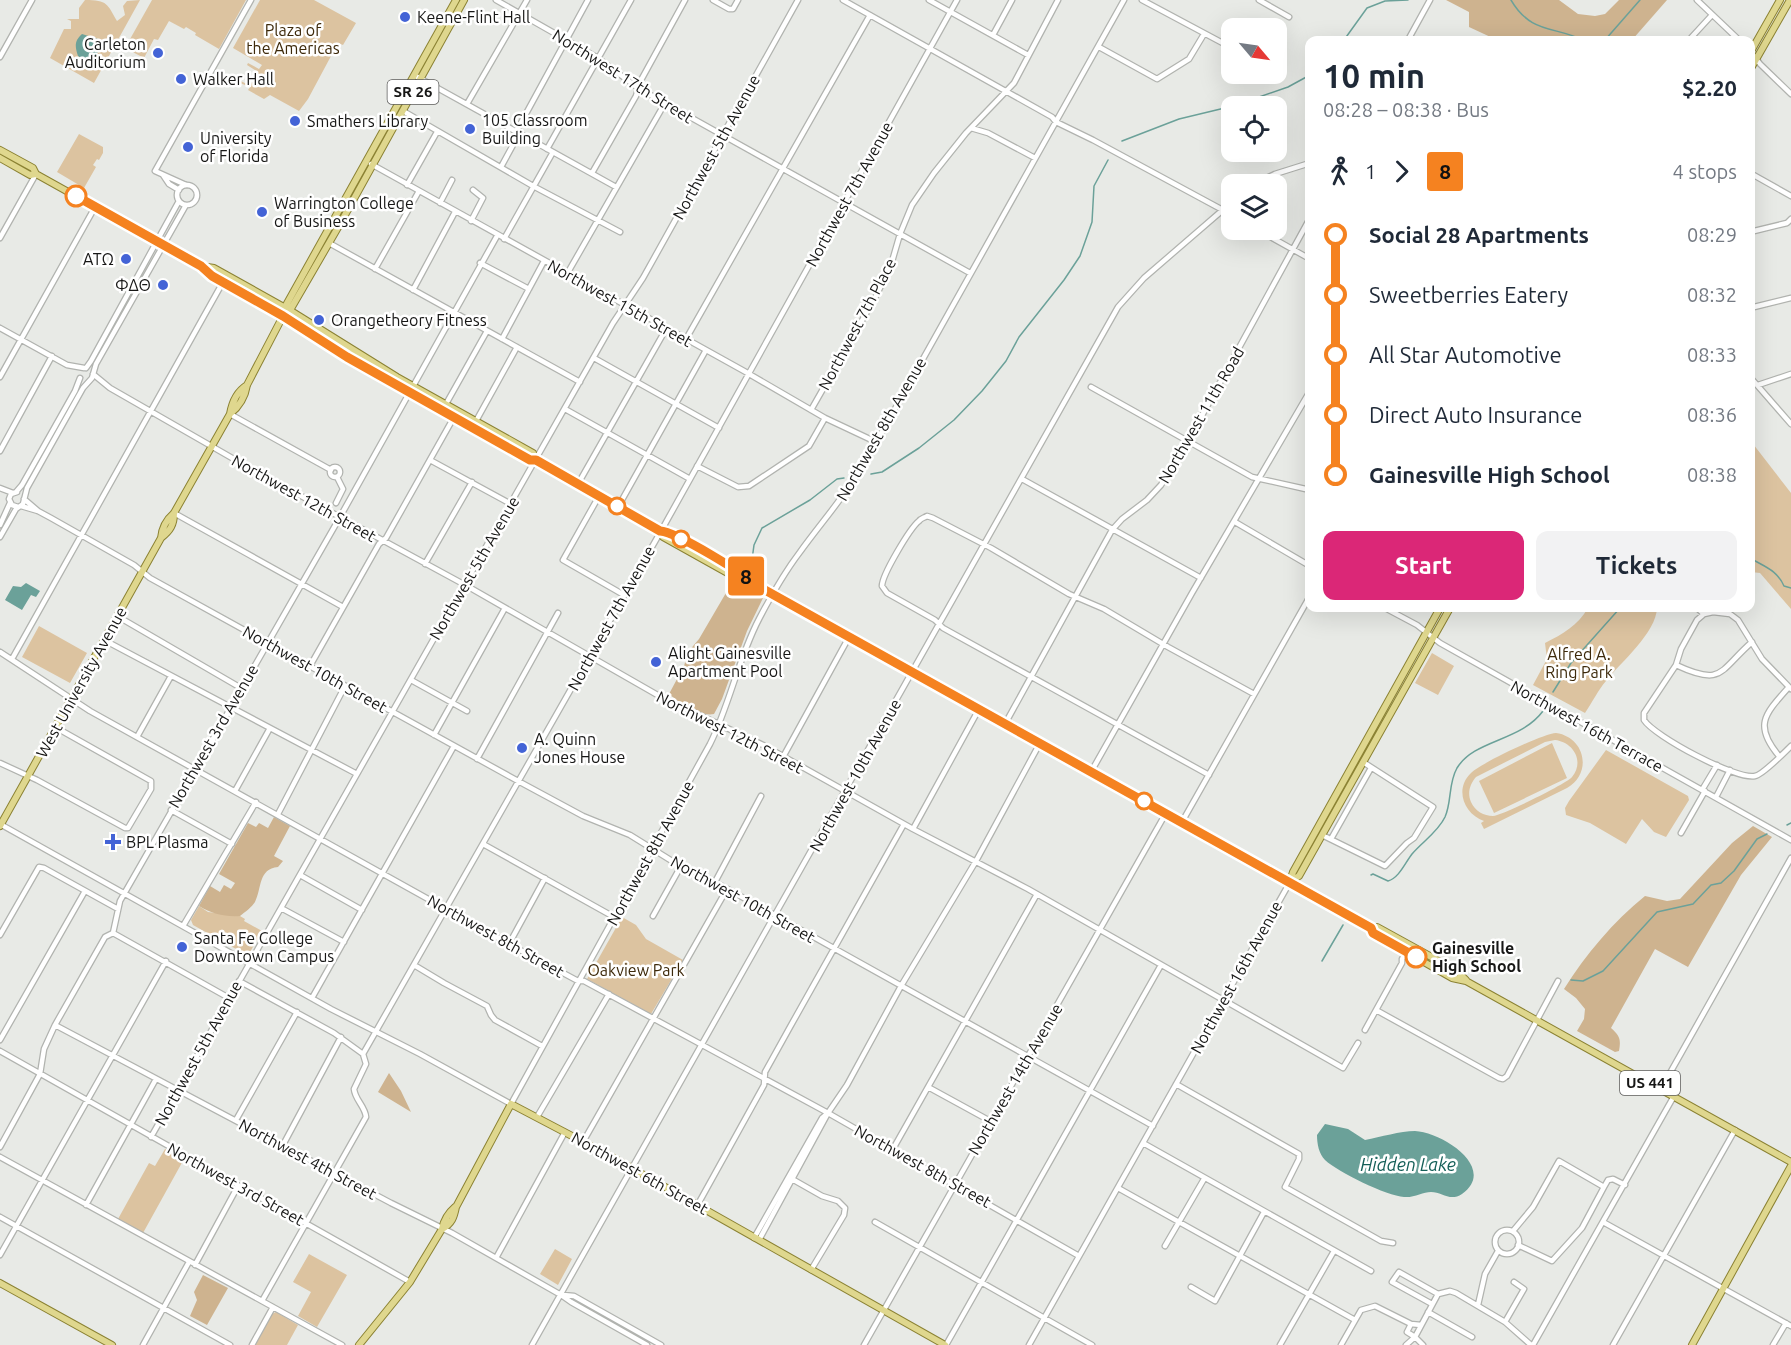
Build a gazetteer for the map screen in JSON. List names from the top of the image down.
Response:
{
  "streets": {
    "main road": [
      "SR 26",
      "Northwest 8th Avenue",
      "West University Avenue",
      "Northwest 16th Avenue",
      "US 441",
      "Northwest 6th Street"
    ],
    "street": [
      "Northwest 17th Street",
      "Northwest 5th Avenue",
      "Northwest 7th Avenue",
      "Northwest 15th Street",
      "Northwest 7th Place",
      "Northwest 11th Road",
      "Northwest 12th Street",
      "Northwest 10th Street",
      "Northwest 16th Terrace",
      "Northwest 3rd Avenue",
      "Northwest 10th Avenue",
      "Northwest 8th Street",
      "Northwest 14th Avenue",
      "Northwest 4th Street",
      "Northwest 3rd Street"
    ]
  },
  "crossings": [
    ["Northwest 17th Street", "Northwest 5th Avenue"],
    ["Northwest 17th Street", "Northwest 7th Avenue"],
    ["Northwest 17th Street", "Northwest 7th Place"],
    ["Northwest 17th Street", "Northwest 8th Avenue"],
    ["Northwest 5th Avenue", "Northwest 15th Street"],
    ["Northwest 5th Avenue", "Northwest 12th Street"],
    ["Northwest 5th Avenue", "Northwest 10th Street"],
    ["Northwest 5th Avenue", "Northwest 8th Street"],
    ["Northwest 5th Avenue", "US 441"],
    ["Northwest 5th Avenue", "Northwest 4th Street"],
    ["Northwest 5th Avenue", "Northwest 6th Street"],
    ["Northwest 5th Avenue", "Northwest 3rd Street"],
    ["Northwest 7th Avenue", "Northwest 15th Street"],
    ["Northwest 7th Avenue", "Northwest 12th Street"],
    ["Northwest 7th Avenue", "Northwest 10th Street"],
    ["Northwest 7th Avenue", "Northwest 8th Street"],
    ["Northwest 7th Avenue", "US 441"],
    ["Northwest 7th Avenue", "Northwest 4th Street"],
    ["Northwest 7th Avenue", "Northwest 6th Street"],
    ["Northwest 15th Street", "Northwest 7th Place"],
    ["Northwest 15th Street", "Northwest 8th Avenue"],
    ["Northwest 15th Street", "West University Avenue"],
    ["Northwest 15th Street", "Northwest 3rd Avenue"],
    ["Northwest 11th Road", "US 441"],
    ["Northwest 8th Avenue", "Northwest 12th Street"],
    ["Northwest 8th Avenue", "Northwest 10th Street"],
    ["Northwest 8th Avenue", "Northwest 8th Street"],
    ["Northwest 8th Avenue", "Northwest 4th Street"],
    ["Northwest 8th Avenue", "Northwest 6th Street"],
    ["Northwest 8th Avenue", "Northwest 3rd Street"],
    ["Northwest 12th Street", "West University Avenue"],
    ["Northwest 12th Street", "Northwest 3rd Avenue"],
    ["Northwest 12th Street", "Northwest 10th Avenue"],
    ["Northwest 12th Street", "Northwest 16th Avenue"],
    ["Northwest 12th Street", "Northwest 14th Avenue"],
    ["Northwest 10th Street", "West University Avenue"],
    ["Northwest 10th Street", "Northwest 3rd Avenue"],
    ["Northwest 10th Street", "Northwest 10th Avenue"],
    ["Northwest 10th Street", "Northwest 16th Avenue"],
    ["Northwest 10th Street", "Northwest 14th Avenue"],
    ["West University Avenue", "Northwest 8th Street"],
    ["West University Avenue", "US 441"],
    ["West University Avenue", "Northwest 6th Street"],
    ["Northwest 16th Terrace", "Northwest 16th Avenue"],
    ["Northwest 3rd Avenue", "Northwest 8th Street"],
    ["Northwest 3rd Avenue", "US 441"],
    ["Northwest 3rd Avenue", "Northwest 4th Street"],
    ["Northwest 3rd Avenue", "Northwest 6th Street"],
    ["Northwest 3rd Avenue", "Northwest 3rd Street"],
    ["Northwest 10th Avenue", "Northwest 8th Street"],
    ["Northwest 10th Avenue", "US 441"],
    ["Northwest 10th Avenue", "Northwest 4th Street"],
    ["Northwest 10th Avenue", "Northwest 6th Street"],
    ["Northwest 8th Street", "Northwest 16th Avenue"],
    ["Northwest 8th Street", "Northwest 14th Avenue"],
    ["Northwest 16th Avenue", "US 441"],
    ["Northwest 14th Avenue", "US 441"],
    ["Northwest 14th Avenue", "Northwest 6th Street"]
  ],
  "water": ["Hidden Lake"],
  "parks": ["Plaza of the Americas", "Alfred A. Ring Park", "Oakview Park"],
  "places": {
    "other": [
      "Keene-Flint Hall",
      "Carleton Auditorium",
      "Walker Hall",
      "Smathers Library",
      "105 Classroom Building",
      "University of Florida",
      "Warrington College of Business",
      "ΑΤΩ",
      "ΦΔΘ",
      "Orangetheory Fitness",
      "Alight Gainesville Apartment Pool",
      "A. Quinn Jones House",
      "Santa Fe College Downtown Campus",
      "Gainesville High School"
    ],
    "health": ["BPL Plasma"]
  },
  "lines": ["bus line 8"],
  "north": "bottom right",
  "page": {
    "on_map": "8",
    "heading": ["10 min", "08:28 – 08:38 · Bus", "$2.20"],
    "legs": ["1", "8", "4 stops"],
    "list": [
      {
        "name": "Social 28 Apartments",
        "value": "08:29"
      },
      {
        "name": "Sweetberries Eatery",
        "value": "08:32"
      },
      {
        "name": "All Star Automotive",
        "value": "08:33"
      },
      {
        "name": "Direct Auto Insurance",
        "value": "08:36"
      },
      {
        "name": "Gainesville High School",
        "value": "08:38"
      }
    ],
    "buttons": ["Start", "Tickets"]
  }
}
